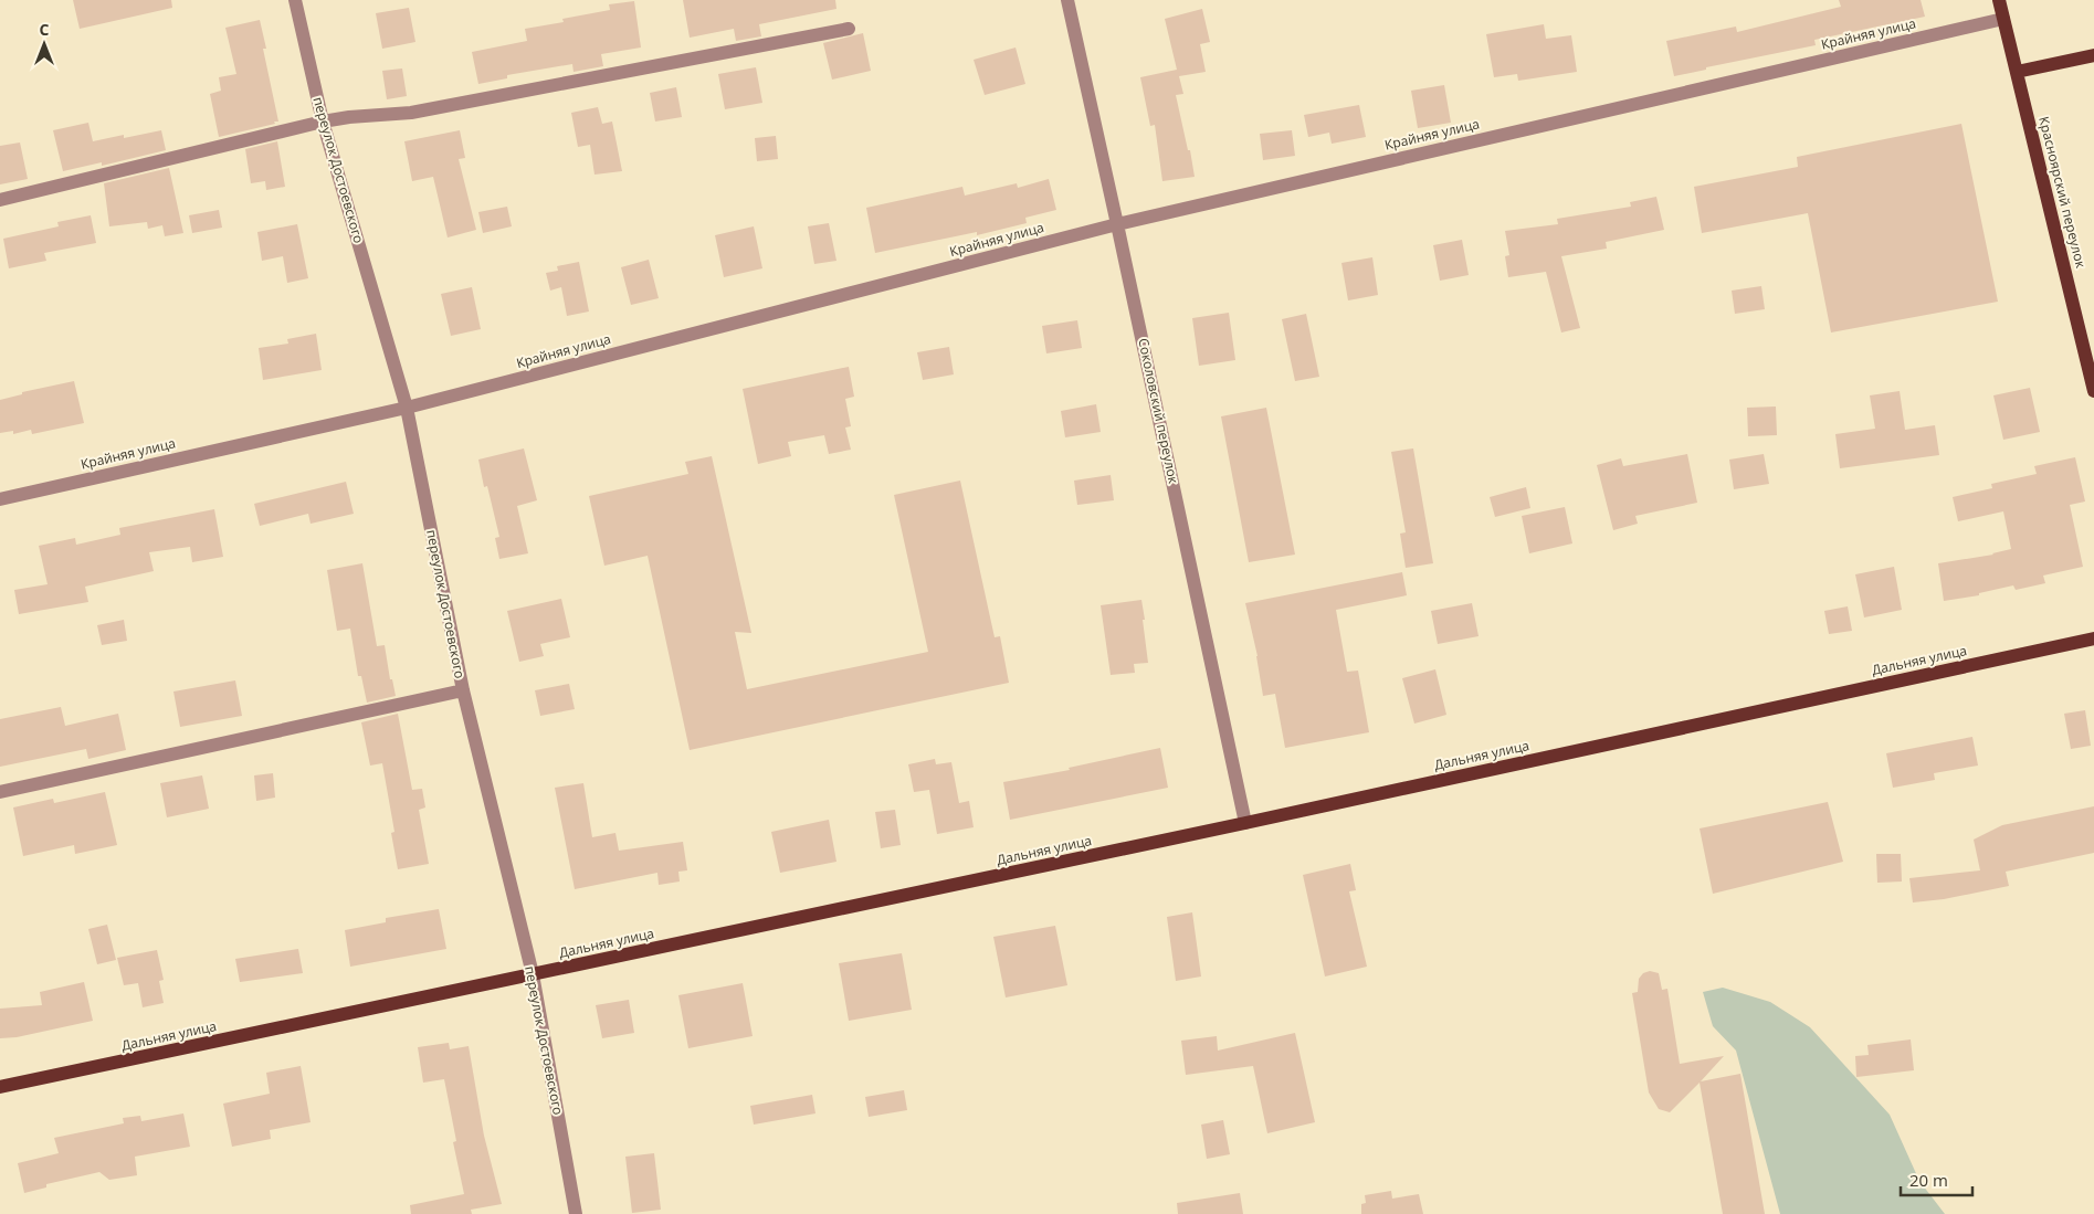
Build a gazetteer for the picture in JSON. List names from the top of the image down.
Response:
{
  "streets": {
    "main road": ["Красноярский переулок", "Дальняя улица"],
    "street": ["Крайняя улица", "переулок Достоевского", "Соколовский переулок"]
  },
  "crossings": [
    ["Крайняя улица", "переулок Достоевского"],
    ["Крайняя улица", "Красноярский переулок"],
    ["Крайняя улица", "Соколовский переулок"],
    ["переулок Достоевского", "Дальняя улица"],
    ["Соколовский переулок", "Дальняя улица"]
  ],
  "scale_bar": "20 m",
  "north": "top"
}
